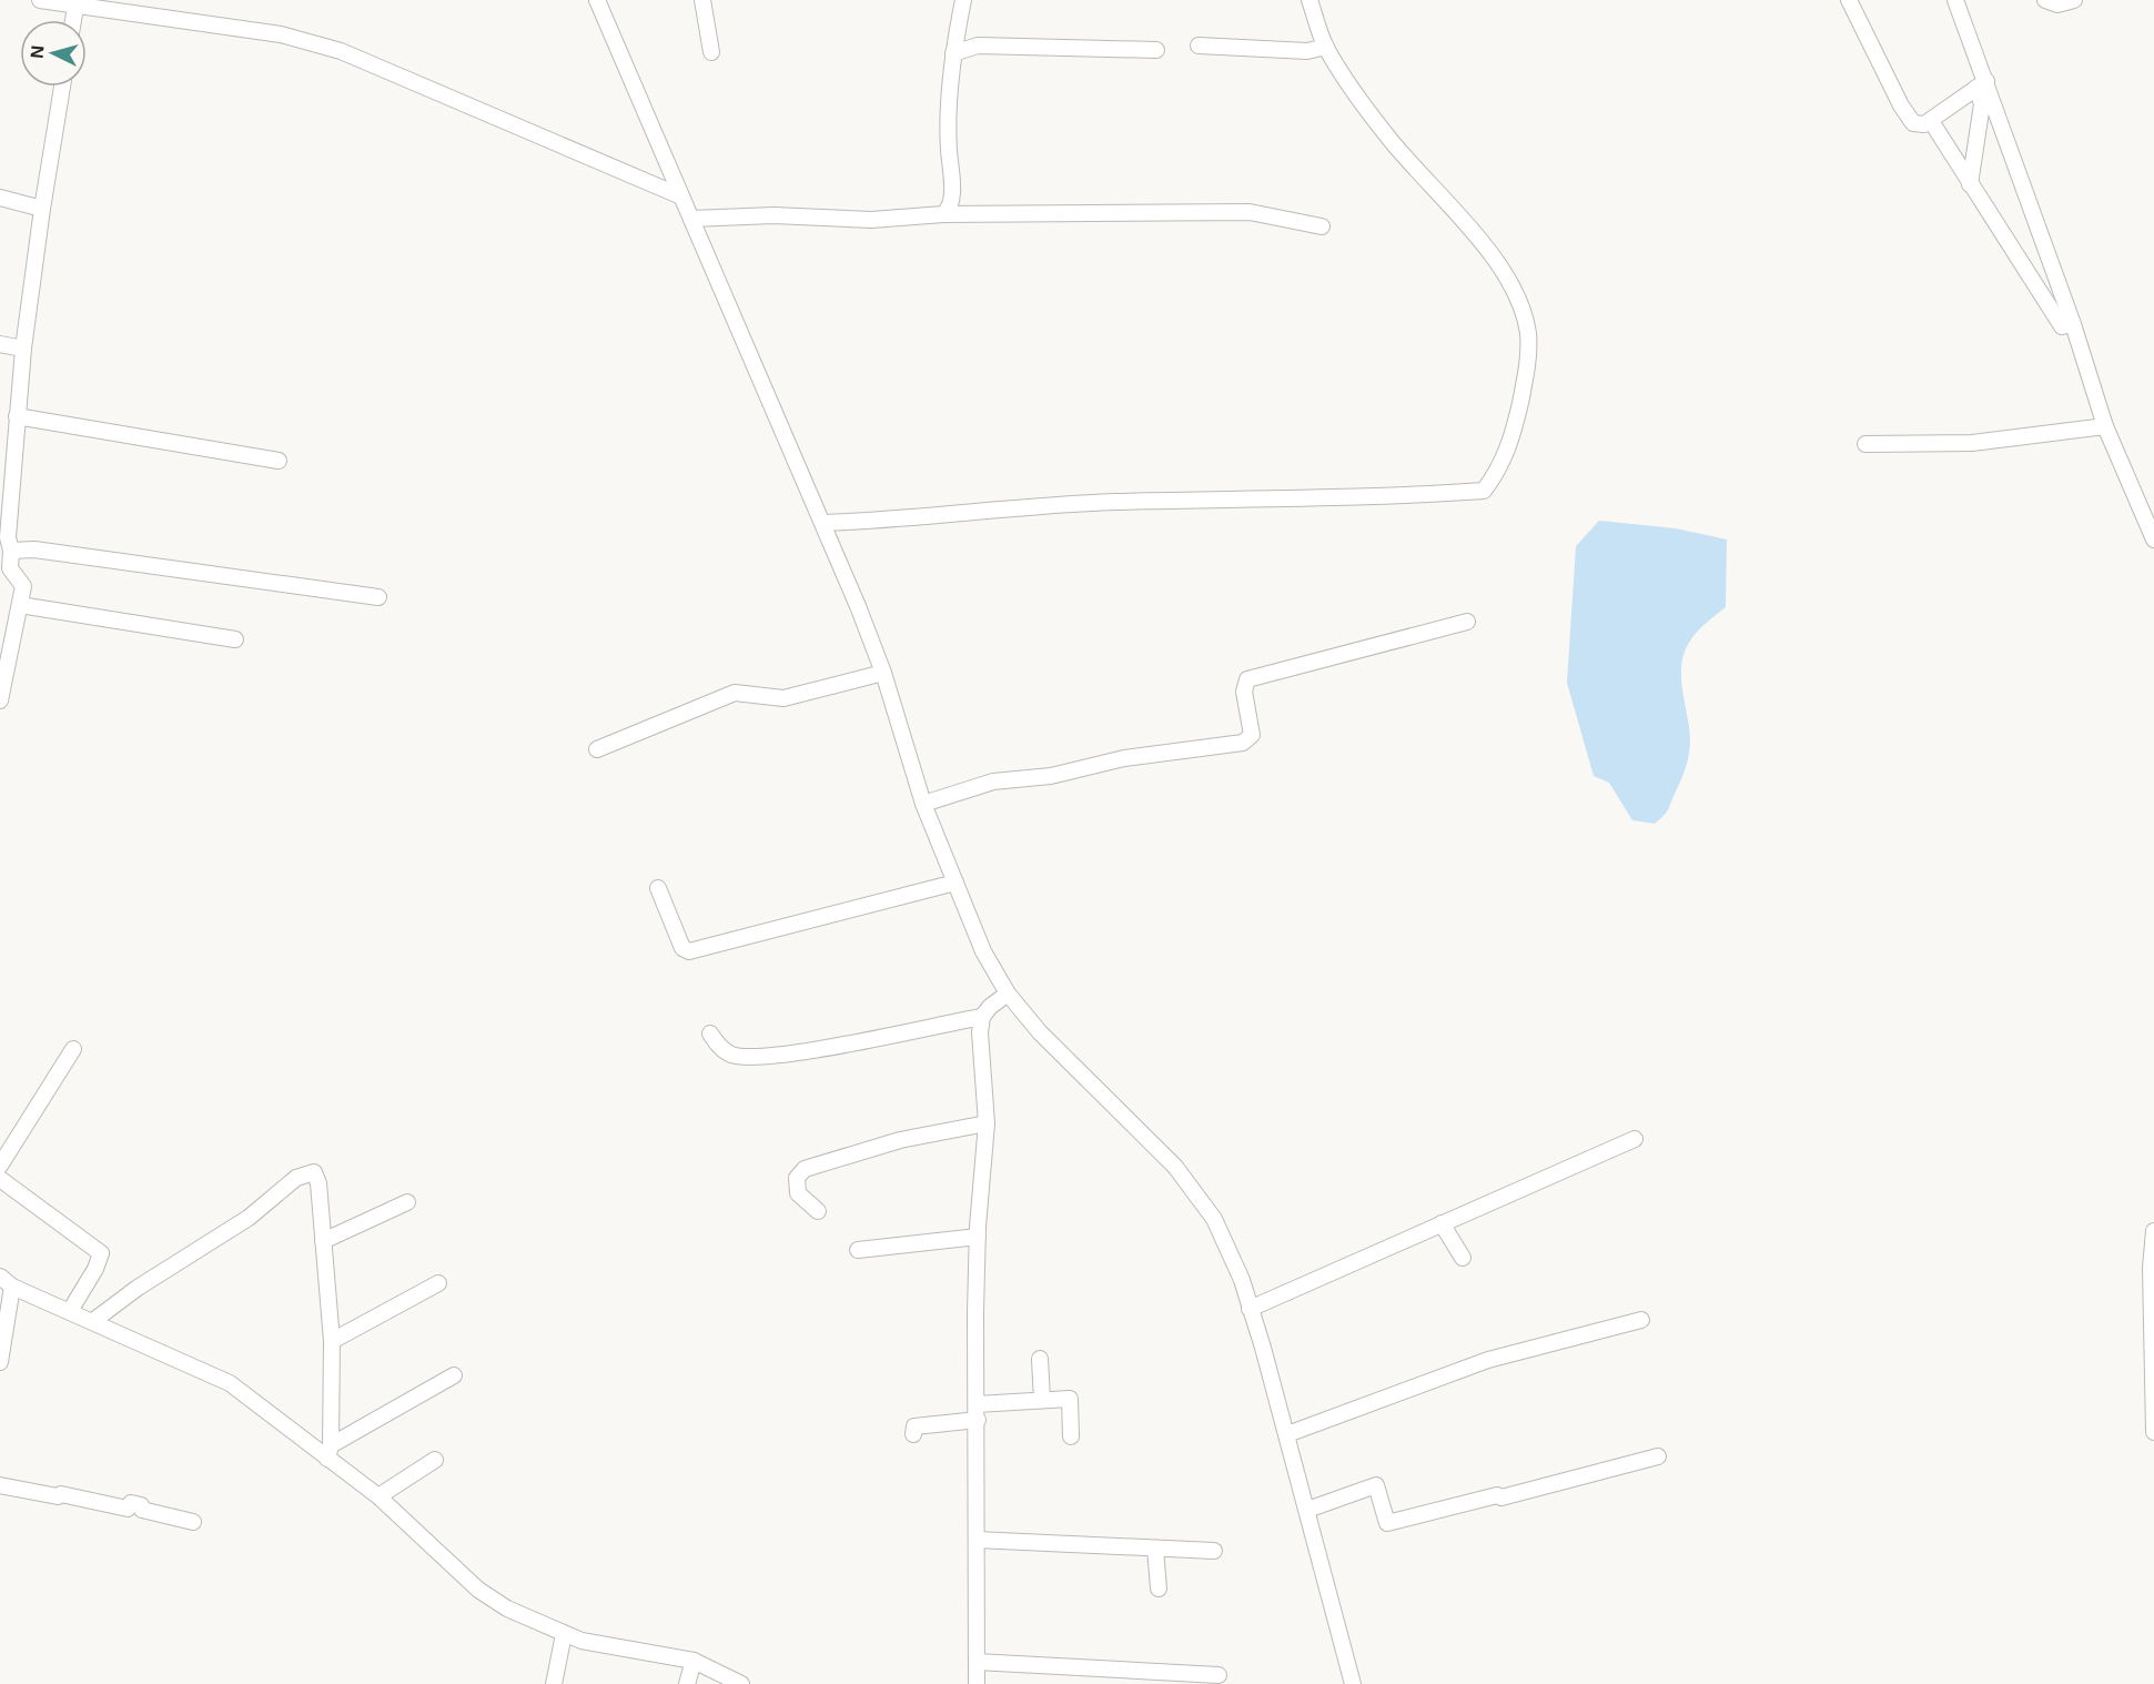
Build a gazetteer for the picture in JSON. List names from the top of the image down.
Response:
{
  "north": "left"
}
